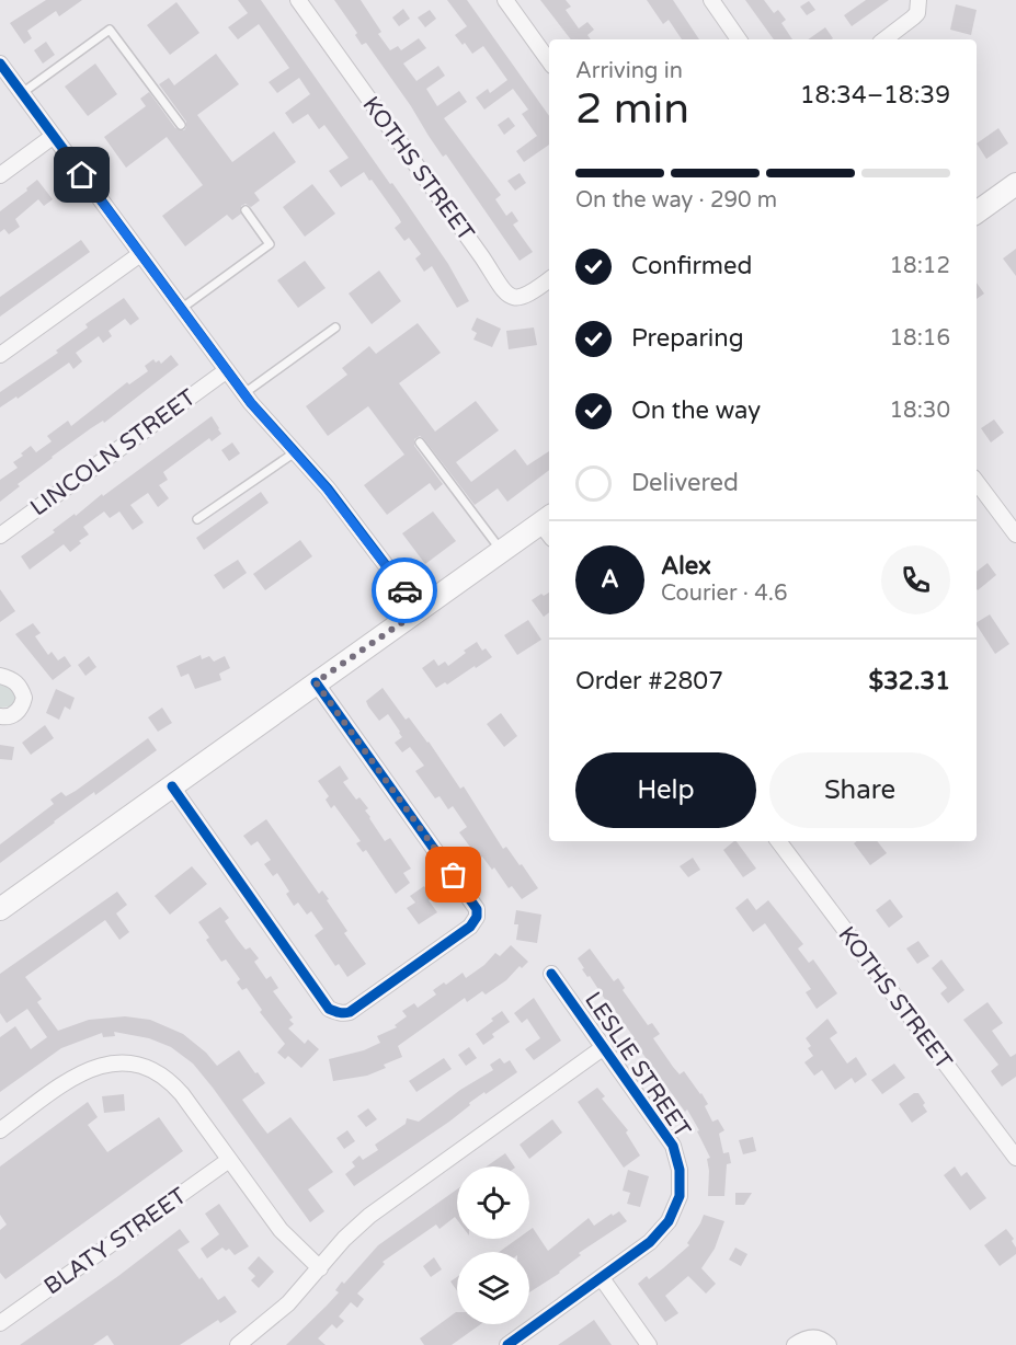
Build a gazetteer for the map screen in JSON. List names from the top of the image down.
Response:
{
  "streets": {
    "street": [
      "KOTHS STREET",
      "LINCOLN STREET",
      "LESLIE STREET",
      "BLATY STREET"
    ]
  },
  "page": {
    "heading": ["2 min", "Arriving in", "18:34–18:39"],
    "panel": [
      "Alex",
      "Courier · 4.6",
      "Order #2807",
      "$32.31"
    ],
    "bar": "On the way · 290 m",
    "list": [
      ["Confirmed", "18:12"],
      ["Preparing", "18:16"],
      ["On the way", "18:30"],
      "Delivered"
    ],
    "round": "A",
    "buttons": ["Help", "Share"]
  }
}
